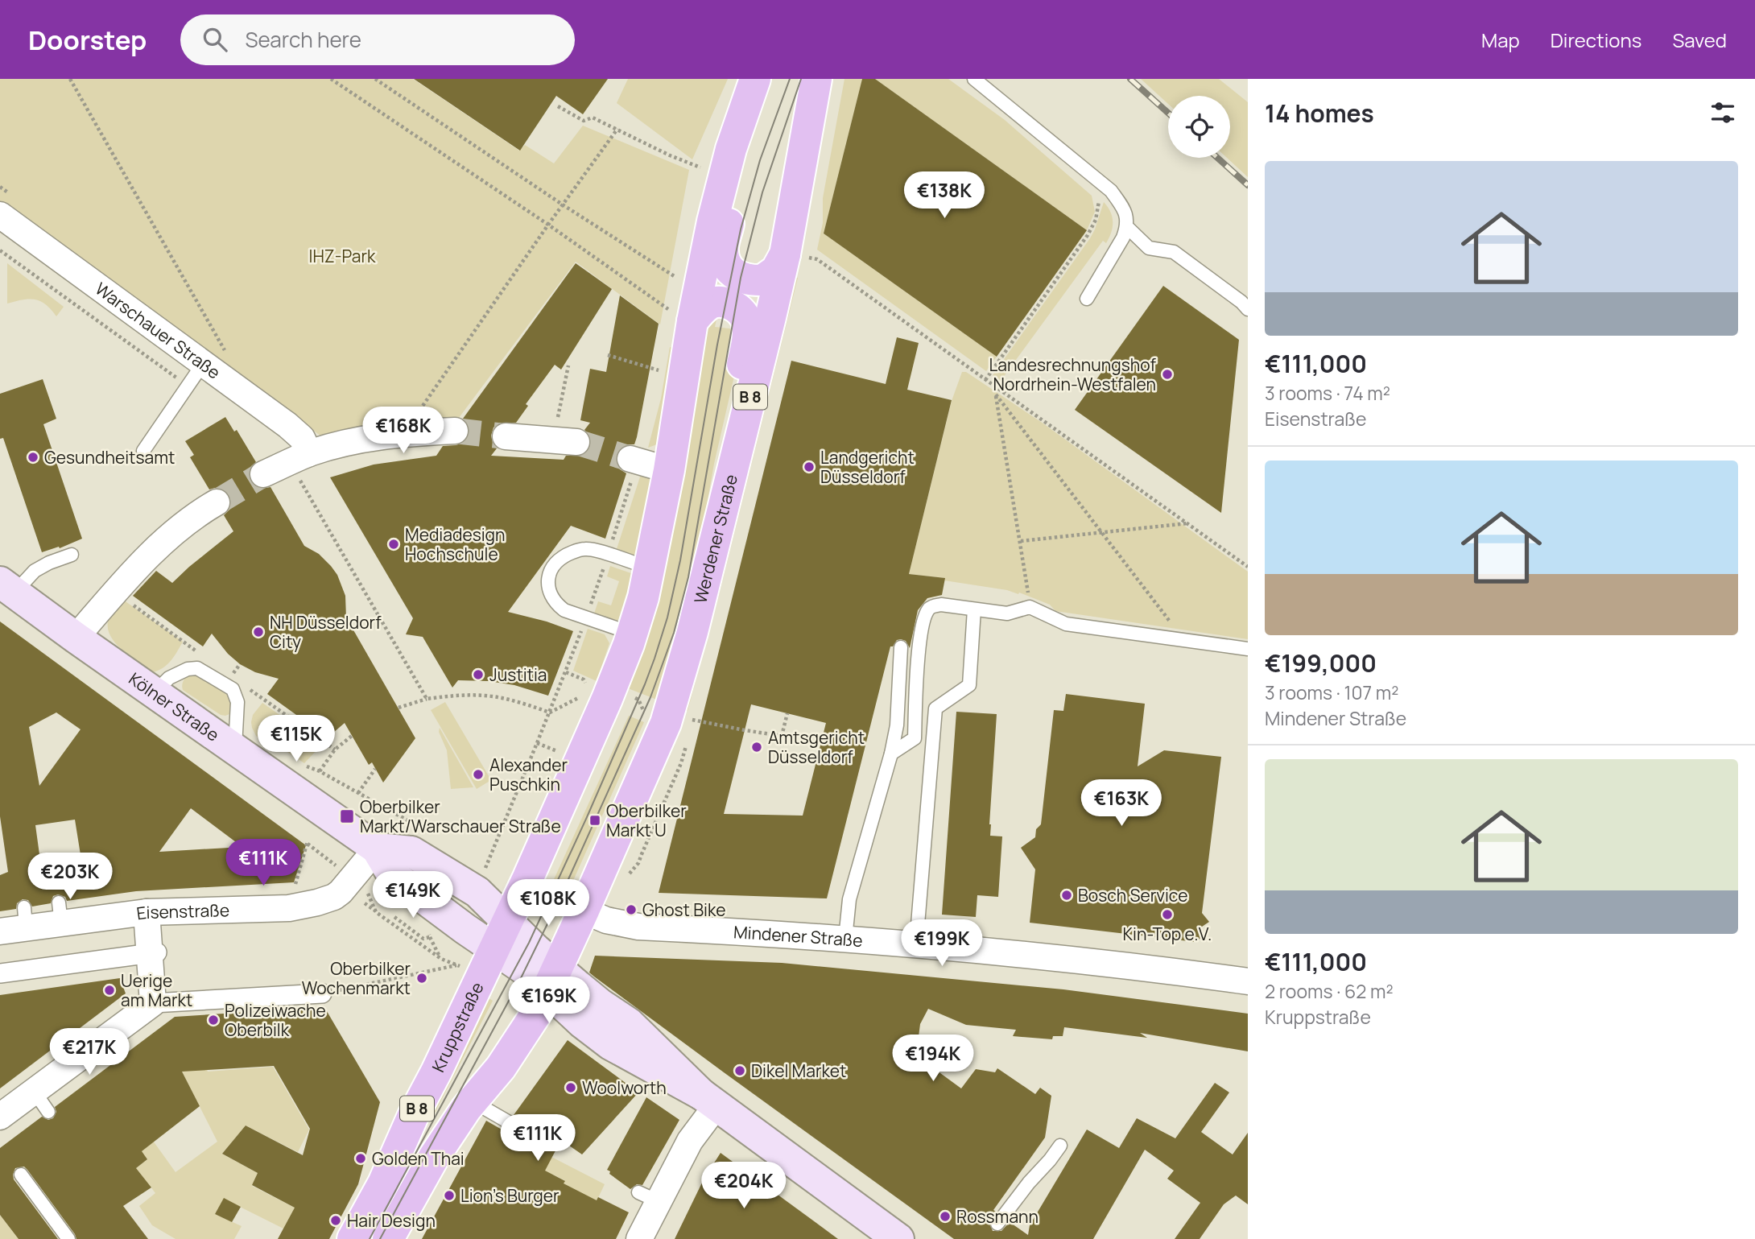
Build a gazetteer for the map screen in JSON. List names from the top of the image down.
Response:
{
  "streets": {
    "main road": [
      "B 8",
      "Werdener Straße",
      "Kölner Straße",
      "Kruppstraße"
    ],
    "street": ["Warschauer Straße", "Eisenstraße", "Mindener Straße"]
  },
  "crossings": [
    ["B 8", "Werdener Straße"],
    ["B 8", "Kölner Straße"],
    ["B 8", "Kruppstraße"],
    ["Werdener Straße", "Kölner Straße"],
    ["Werdener Straße", "Mindener Straße"],
    ["Kölner Straße", "Eisenstraße"],
    ["Kölner Straße", "Kruppstraße"]
  ],
  "parks": ["IHZ-Park"],
  "places": {
    "other": [
      "Landesrechnungshof Nordrhein-Westfalen",
      "Gesundheitsamt",
      "Landgericht Düsseldorf",
      "Mediadesign Hochschule",
      "NH Düsseldorf City",
      "Justitia",
      "Amtsgericht Düsseldorf",
      "Alexander Puschkin",
      "Bosch Service",
      "Ghost Bike",
      "Kin-Top e.V.",
      "Oberbilker Wochenmarkt",
      "Uerige am Markt",
      "Polizeiwache Oberbilk",
      "Dikel Market",
      "Woolworth",
      "Golden Thai",
      "Lion's Burger",
      "Rossmann",
      "Hair Design"
    ],
    "transit": ["Oberbilker Markt/Warschauer Straße", "Oberbilker Markt U"]
  },
  "page": {
    "header": "Doorstep",
    "search": "Search here",
    "nav": ["Map", "Directions", "Saved"],
    "heading": "14 homes",
    "list": [
      {
        "name": "€111,000",
        "note": "3 rooms · 74 m² · Eisenstraße"
      },
      {
        "name": "€199,000",
        "note": "3 rooms · 107 m² · Mindener Straße"
      },
      {
        "name": "€111,000",
        "note": "2 rooms · 62 m² · Kruppstraße"
      }
    ],
    "price": [
      "€138K",
      "€168K",
      "€115K",
      "€163K",
      "€111K",
      "€203K",
      "€149K",
      "€108K",
      "€199K",
      "€169K",
      "€217K",
      "€194K",
      "€111K",
      "€204K"
    ]
  }
}
